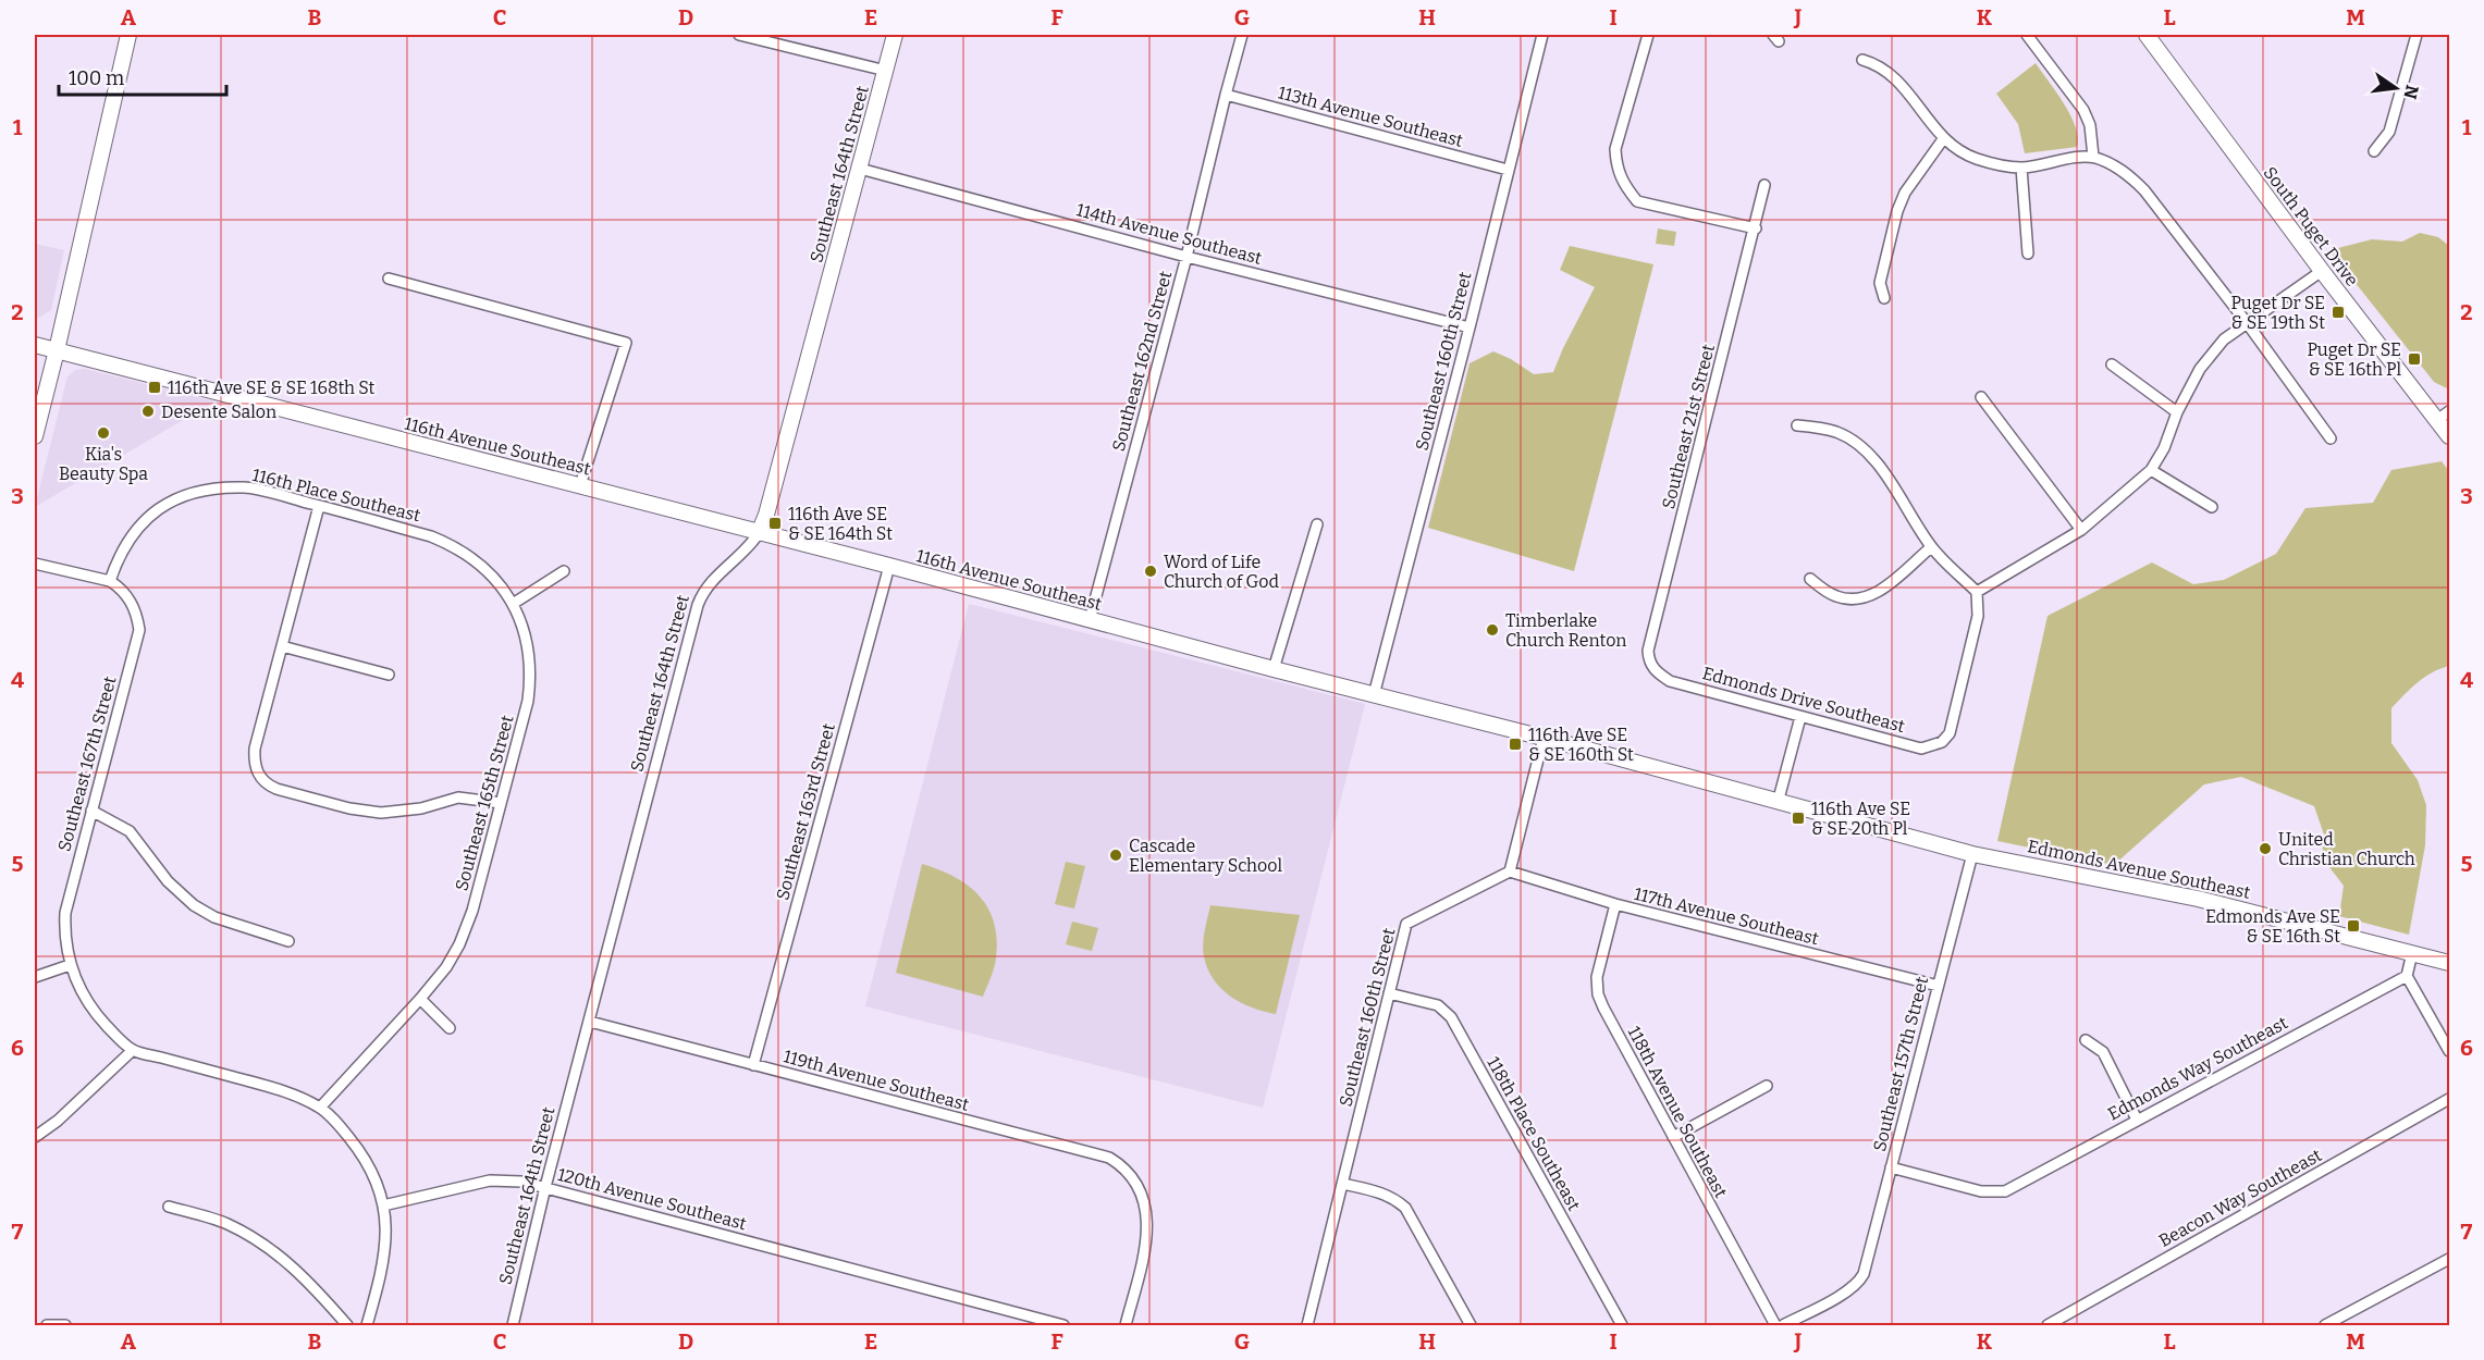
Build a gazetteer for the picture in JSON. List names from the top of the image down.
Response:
{
  "streets": {
    "street": [
      "113th Avenue Southeast",
      "Southeast 164th Street",
      "South Puget Drive",
      "114th Avenue Southeast",
      "Southeast 162nd Street",
      "Southeast 160th Street",
      "Southeast 21st Street",
      "116th Avenue Southeast",
      "116th Place Southeast",
      "Edmonds Drive Southeast",
      "Southeast 167th Street",
      "Southeast 165th Street",
      "Southeast 163rd Street",
      "Edmonds Avenue Southeast",
      "117th Avenue Southeast",
      "Southeast 157th Street",
      "Edmonds Way Southeast",
      "119th Avenue Southeast",
      "118th Avenue Southeast",
      "118th Place Southeast",
      "Beacon Way Southeast",
      "120th Avenue Southeast"
    ]
  },
  "crossings": [
    ["113th Avenue Southeast", "Southeast 162nd Street"],
    ["113th Avenue Southeast", "Southeast 160th Street"],
    ["Southeast 164th Street", "114th Avenue Southeast"],
    ["Southeast 164th Street", "116th Avenue Southeast"],
    ["Southeast 164th Street", "119th Avenue Southeast"],
    ["Southeast 164th Street", "120th Avenue Southeast"],
    ["114th Avenue Southeast", "Southeast 162nd Street"],
    ["114th Avenue Southeast", "Southeast 160th Street"],
    ["Southeast 162nd Street", "116th Avenue Southeast"],
    ["Southeast 160th Street", "116th Avenue Southeast"],
    ["Southeast 160th Street", "117th Avenue Southeast"],
    ["Southeast 160th Street", "118th Place Southeast"],
    ["Southeast 21st Street", "Edmonds Drive Southeast"],
    ["116th Avenue Southeast", "Southeast 163rd Street"],
    ["116th Avenue Southeast", "Edmonds Avenue Southeast"],
    ["116th Avenue Southeast", "Southeast 157th Street"],
    ["116th Place Southeast", "Southeast 167th Street"],
    ["116th Place Southeast", "Southeast 165th Street"],
    ["Southeast 163rd Street", "119th Avenue Southeast"],
    ["Edmonds Avenue Southeast", "Southeast 157th Street"],
    ["117th Avenue Southeast", "Southeast 157th Street"],
    ["117th Avenue Southeast", "118th Avenue Southeast"],
    ["Southeast 157th Street", "Edmonds Way Southeast"]
  ],
  "places": {
    "transit": [
      "Puget Dr SE & SE 19th St",
      "Puget Dr SE & SE 16th Pl",
      "116th Ave SE & SE 168th St",
      "116th Ave SE & SE 164th St",
      "116th Ave SE & SE 160th St",
      "116th Ave SE & SE 20th Pl",
      "Edmonds Ave SE & SE 16th St"
    ],
    "other": [
      "Desente Salon",
      "Kia's Beauty Spa",
      "Word of Life Church of God",
      "Timberlake Church Renton",
      "United Christian Church",
      "Cascade Elementary School"
    ]
  },
  "scale_bar": "100 m",
  "north": "right",
  "grid": {
    "columns": [
      "A",
      "B",
      "C",
      "D",
      "E",
      "F",
      "G",
      "H",
      "I",
      "J",
      "K",
      "L",
      "M"
    ],
    "rows": [
      "1",
      "2",
      "3",
      "4",
      "5",
      "6",
      "7"
    ]
  }
}
